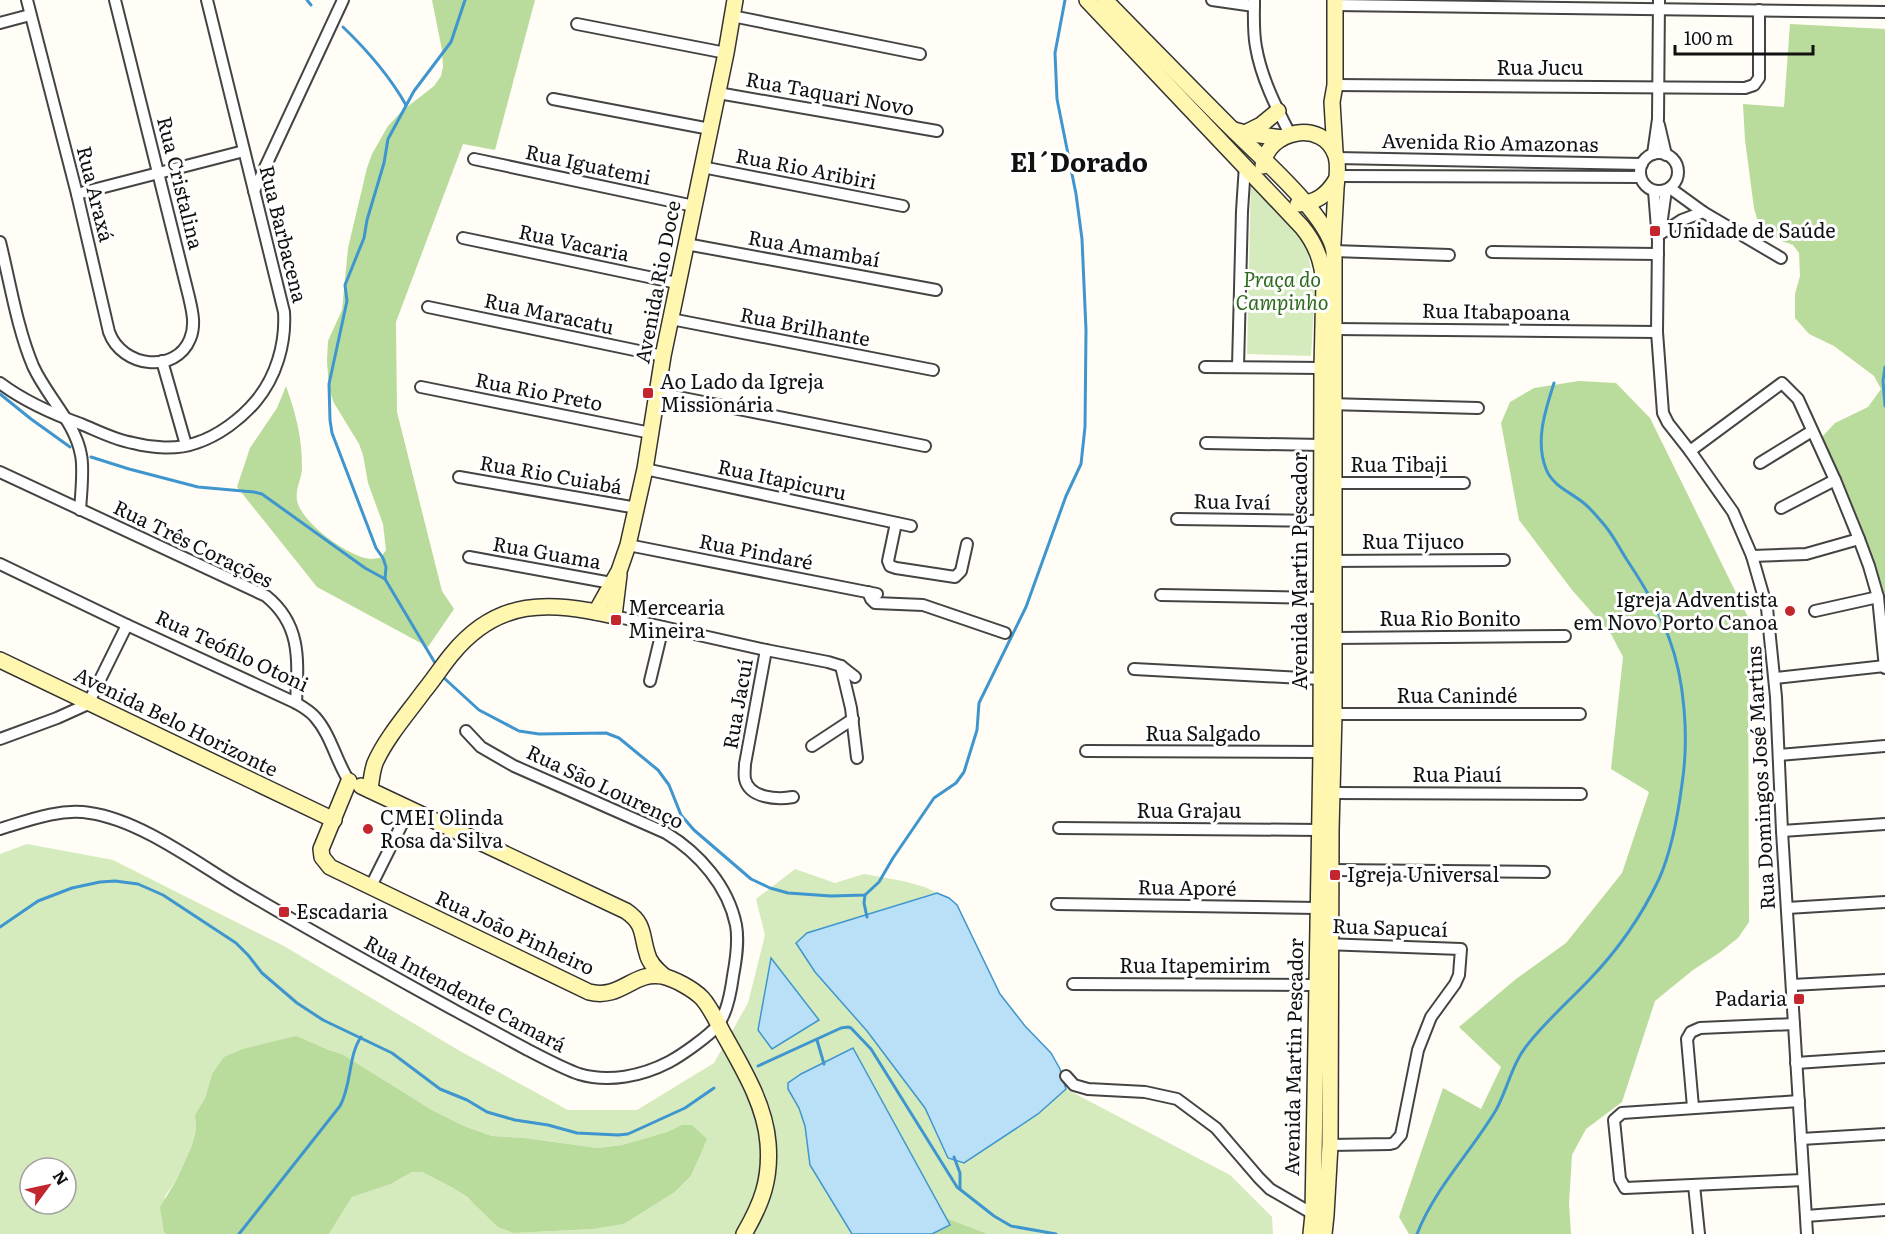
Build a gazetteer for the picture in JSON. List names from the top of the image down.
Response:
{
  "streets": {
    "street": [
      "Rua Jucu",
      "Rua Taquari Novo",
      "Avenida Rio Amazonas",
      "Rua Iguatemi",
      "Rua Rio Aribiri",
      "Rua Cristalina",
      "Rua Araxá",
      "Rua Barbacena",
      "Rua Vacaria",
      "Rua Amambaí",
      "Avenida Rio Doce",
      "Rua Itabapoana",
      "Rua Maracatu",
      "Rua Brilhante",
      "Rua Rio Preto",
      "Rua Tibaji",
      "Rua Rio Cuiabá",
      "Rua Itapicuru",
      "Rua Ivaí",
      "Rua Tijuco",
      "Rua Três Corações",
      "Rua Pindaré",
      "Rua Guama",
      "Avenida Martin Pescador",
      "Rua Rio Bonito",
      "Rua Teófilo Otoni",
      "Rua Canindé",
      "Rua Jacuí",
      "Avenida Belo Horizonte",
      "Rua Salgado",
      "Rua Piauí",
      "Rua Domingos José Martins",
      "Rua São Lourenço",
      "Rua Grajau",
      "Rua Aporé",
      "Rua Sapucaí",
      "Rua João Pinheiro",
      "Rua Itapemirim",
      "Rua Intendente Camará"
    ]
  },
  "crossings": [
    ["Rua Taquari Novo", "Avenida Rio Doce"],
    ["Avenida Rio Amazonas", "Avenida Martin Pescador"],
    ["Avenida Rio Amazonas", "Rua Domingos José Martins"],
    ["Rua Iguatemi", "Avenida Rio Doce"],
    ["Rua Rio Aribiri", "Avenida Rio Doce"],
    ["Rua Cristalina", "Rua Araxá"],
    ["Rua Vacaria", "Avenida Rio Doce"],
    ["Rua Amambaí", "Avenida Rio Doce"],
    ["Avenida Rio Doce", "Rua Maracatu"],
    ["Avenida Rio Doce", "Rua Brilhante"],
    ["Avenida Rio Doce", "Rua Rio Preto"],
    ["Avenida Rio Doce", "Rua Rio Cuiabá"],
    ["Avenida Rio Doce", "Rua Itapicuru"],
    ["Avenida Rio Doce", "Rua Pindaré"],
    ["Avenida Rio Doce", "Rua Guama"],
    ["Rua Itabapoana", "Avenida Martin Pescador"],
    ["Rua Itabapoana", "Rua Domingos José Martins"],
    ["Rua Tibaji", "Avenida Martin Pescador"],
    ["Rua Ivaí", "Avenida Martin Pescador"],
    ["Rua Tijuco", "Avenida Martin Pescador"],
    ["Rua Três Corações", "Rua Teófilo Otoni"],
    ["Avenida Martin Pescador", "Rua Rio Bonito"],
    ["Avenida Martin Pescador", "Rua Canindé"],
    ["Avenida Martin Pescador", "Rua Salgado"],
    ["Avenida Martin Pescador", "Rua Piauí"],
    ["Avenida Martin Pescador", "Rua Grajau"],
    ["Avenida Martin Pescador", "Rua Aporé"],
    ["Avenida Martin Pescador", "Rua Sapucaí"],
    ["Avenida Martin Pescador", "Rua Itapemirim"],
    ["Avenida Belo Horizonte", "Rua João Pinheiro"],
    ["Rua São Lourenço", "Rua Intendente Camará"]
  ],
  "districts": ["El´Dorado"],
  "parks": ["Praça do Campinho"],
  "places": {
    "transit": [
      "Unidade de Saúde",
      "Ao Lado da Igreja Missionária",
      "Mercearia Mineira",
      "Igreja Universal",
      "Escadaria",
      "Padaria"
    ],
    "other": ["Igreja Adventista em Novo Porto Canoa", "CMEI Olinda Rosa da Silva"]
  },
  "scale_bar": "100 m",
  "north": "top right"
}
